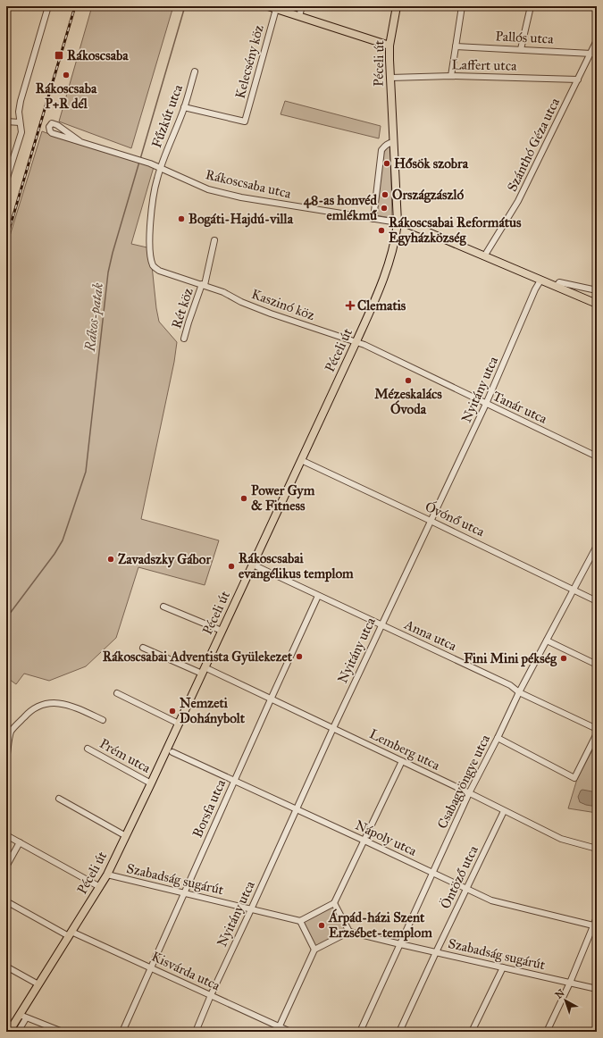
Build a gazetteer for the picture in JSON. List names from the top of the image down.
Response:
{
  "streets": {
    "main road": ["Péceli út"],
    "street": [
      "Pallós utca",
      "Kelecsény köz",
      "Laffert utca",
      "Fűzkút utca",
      "Szánthó Géza utca",
      "Rákoscsaba utca",
      "Kaszinó köz",
      "Rét köz",
      "Nyitány utca",
      "Tanár utca",
      "Óvónő utca",
      "Anna utca",
      "Lemberg utca",
      "Prém utca",
      "Csabagyöngye utca",
      "Borsfa utca",
      "Nápoly utca",
      "Öntöző utca",
      "Szabadság sugárút",
      "Kisvárda utca"
    ]
  },
  "crossings": [
    ["Pallós utca", "Szánthó Géza utca"],
    ["Kelecsény köz", "Fűzkút utca"],
    ["Péceli út", "Laffert utca"],
    ["Péceli út", "Rákoscsaba utca"],
    ["Péceli út", "Kaszinó köz"],
    ["Péceli út", "Tanár utca"],
    ["Péceli út", "Óvónő utca"],
    ["Péceli út", "Anna utca"],
    ["Péceli út", "Lemberg utca"],
    ["Péceli út", "Prém utca"],
    ["Péceli út", "Szabadság sugárút"],
    ["Péceli út", "Kisvárda utca"],
    ["Laffert utca", "Szánthó Géza utca"],
    ["Fűzkút utca", "Rákoscsaba utca"],
    ["Fűzkút utca", "Kaszinó köz"],
    ["Rákoscsaba utca", "Kaszinó köz"],
    ["Kaszinó köz", "Rét köz"],
    ["Kaszinó köz", "Tanár utca"],
    ["Nyitány utca", "Tanár utca"],
    ["Nyitány utca", "Óvónő utca"],
    ["Nyitány utca", "Anna utca"],
    ["Nyitány utca", "Lemberg utca"],
    ["Nyitány utca", "Nápoly utca"],
    ["Nyitány utca", "Szabadság sugárút"],
    ["Nyitány utca", "Kisvárda utca"],
    ["Óvónő utca", "Csabagyöngye utca"],
    ["Anna utca", "Csabagyöngye utca"],
    ["Anna utca", "Borsfa utca"],
    ["Lemberg utca", "Csabagyöngye utca"],
    ["Lemberg utca", "Borsfa utca"],
    ["Lemberg utca", "Öntöző utca"],
    ["Csabagyöngye utca", "Nápoly utca"],
    ["Csabagyöngye utca", "Szabadság sugárút"],
    ["Borsfa utca", "Nápoly utca"],
    ["Borsfa utca", "Szabadság sugárút"],
    ["Borsfa utca", "Kisvárda utca"],
    ["Nápoly utca", "Öntöző utca"],
    ["Öntöző utca", "Szabadság sugárút"]
  ],
  "water": ["Rákos-patak"],
  "places": {
    "transit": ["Rákoscsaba"],
    "other": [
      "Rákoscsaba P+R dél",
      "Hősök szobra",
      "Országzászló",
      "48-as honvéd emlékmű",
      "Bogáti-Hajdú-villa",
      "Rákoscsabai Református Egyházközség",
      "Mézeskalács Óvoda",
      "Power Gym & Fitness",
      "Zavadszky Gábor",
      "Rákoscsabai evangélikus templom",
      "Rákoscsabai Adventista Gyülekezet",
      "Fini Mini pékség",
      "Nemzeti Dohánybolt",
      "Árpád-házi Szent Erzsébet-templom"
    ],
    "health": ["Clematis"]
  },
  "north": "top left"
}
